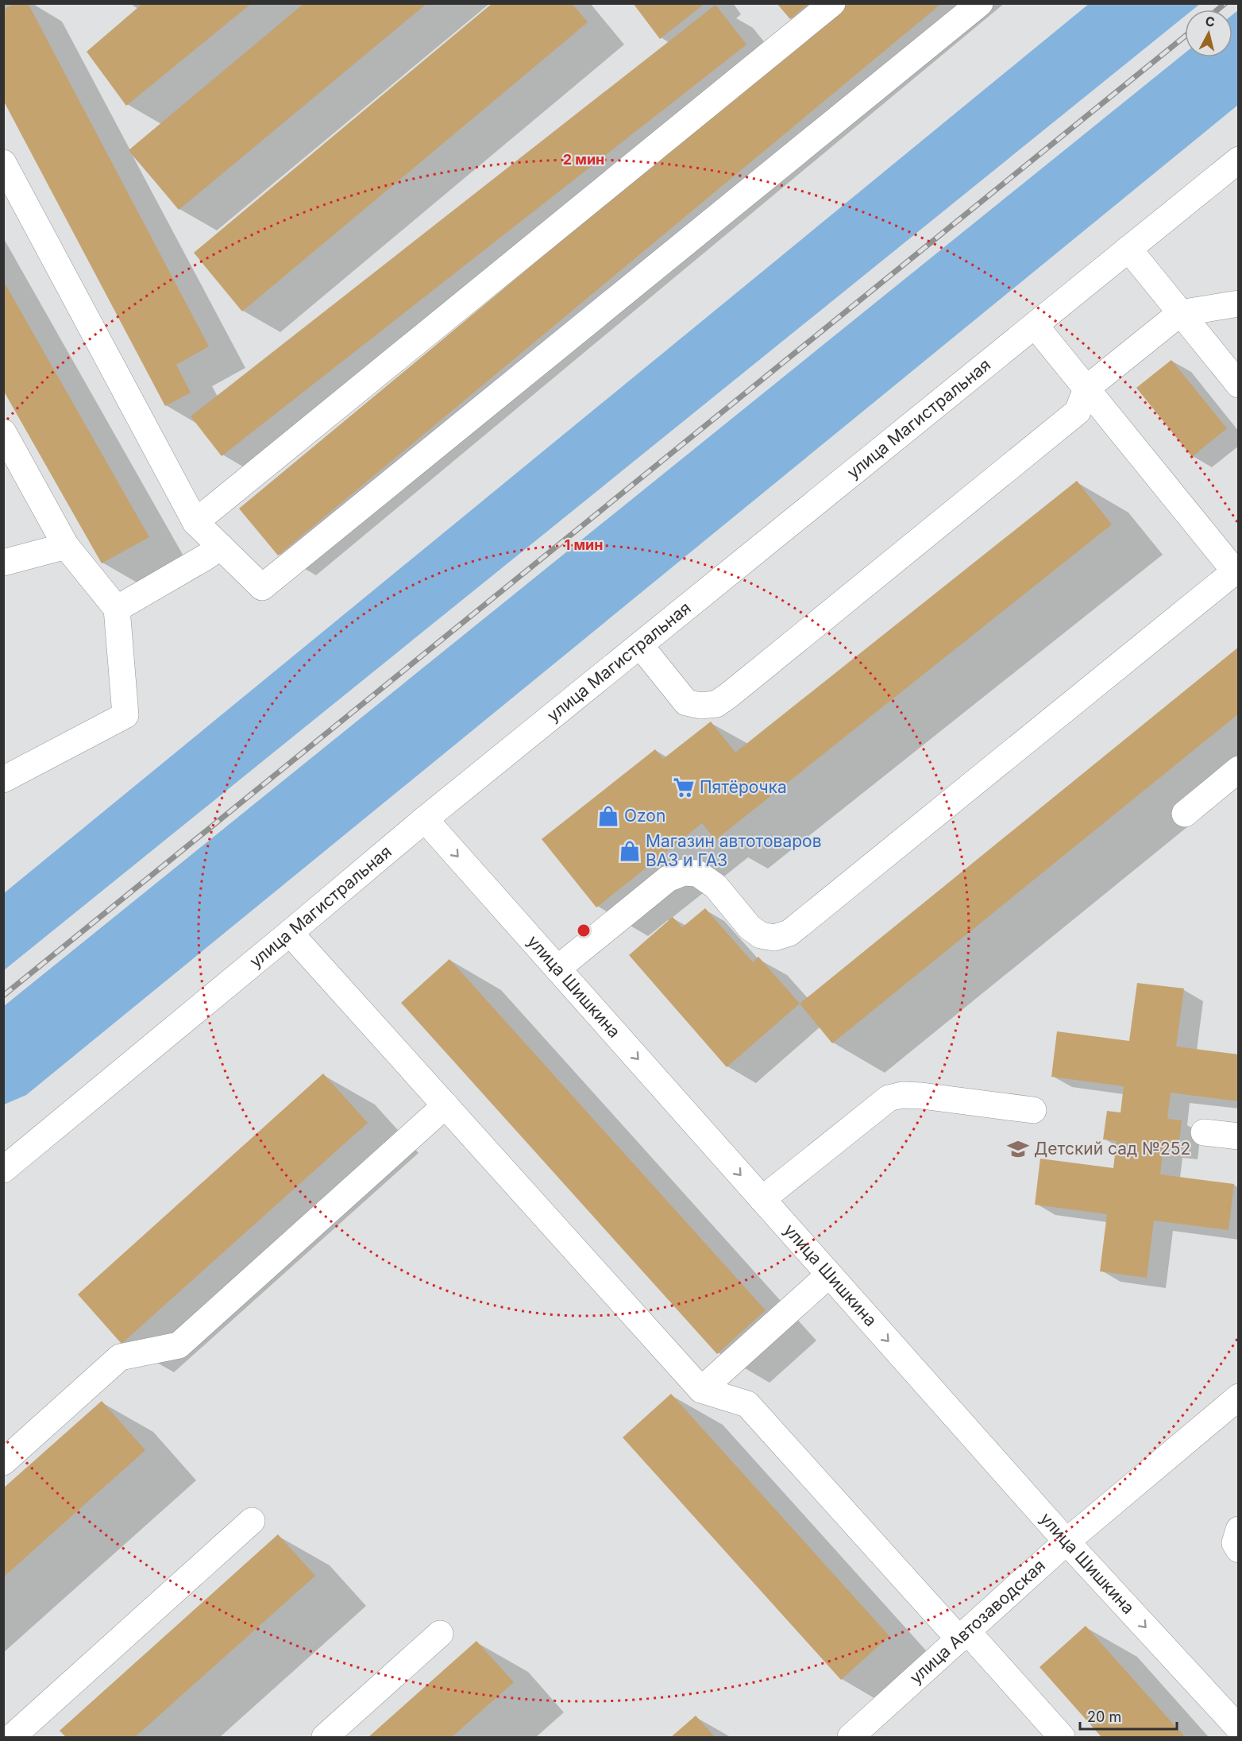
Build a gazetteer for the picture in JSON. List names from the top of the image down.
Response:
{
  "streets": {
    "street": ["улица Магистральная", "улица Шишкина", "улица Автозаводская"]
  },
  "crossings": [
    ["улица Магистральная", "улица Шишкина"],
    ["улица Шишкина", "улица Автозаводская"]
  ],
  "places": {
    "supermarket": ["Пятёрочка"],
    "shop": ["Ozon", "Магазин автотоваров ВАЗ и ГАЗ"],
    "school or university": ["Детский сад №252"]
  },
  "scale_bar": "20 m",
  "north": "top",
  "rings": ["2 мин", "1 мин"]
}
